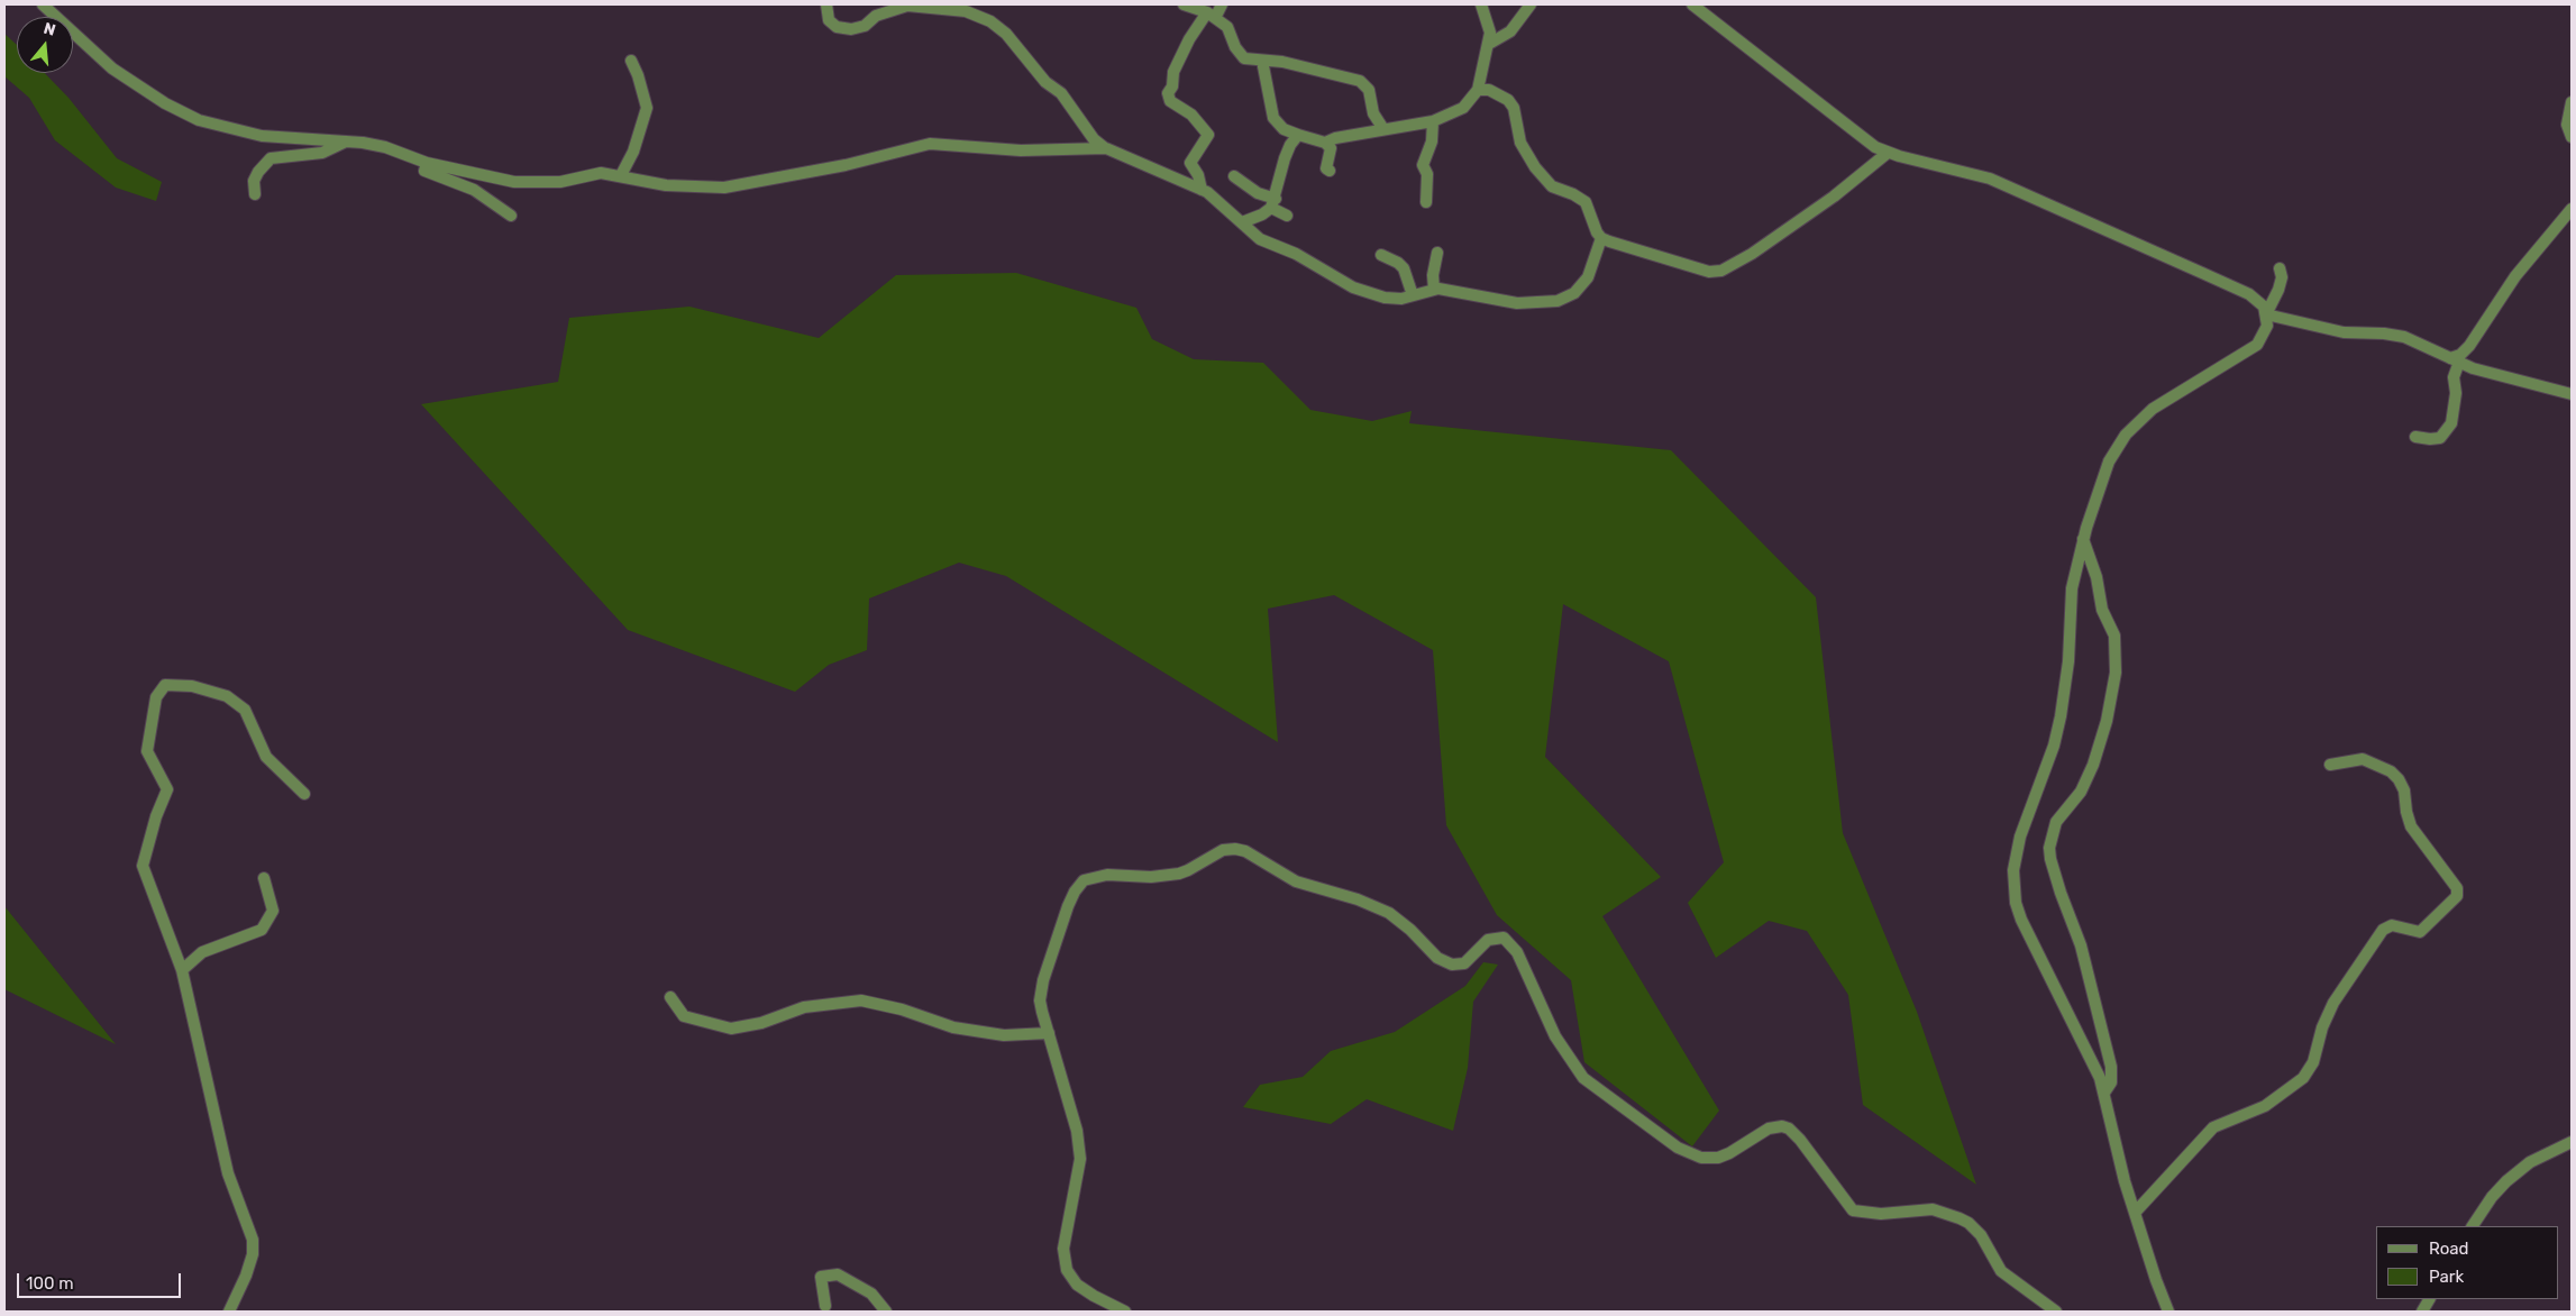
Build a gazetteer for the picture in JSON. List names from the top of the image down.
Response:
{
  "legend": ["Road", "Park"],
  "scale_bar": "100 m",
  "north": "top"
}
